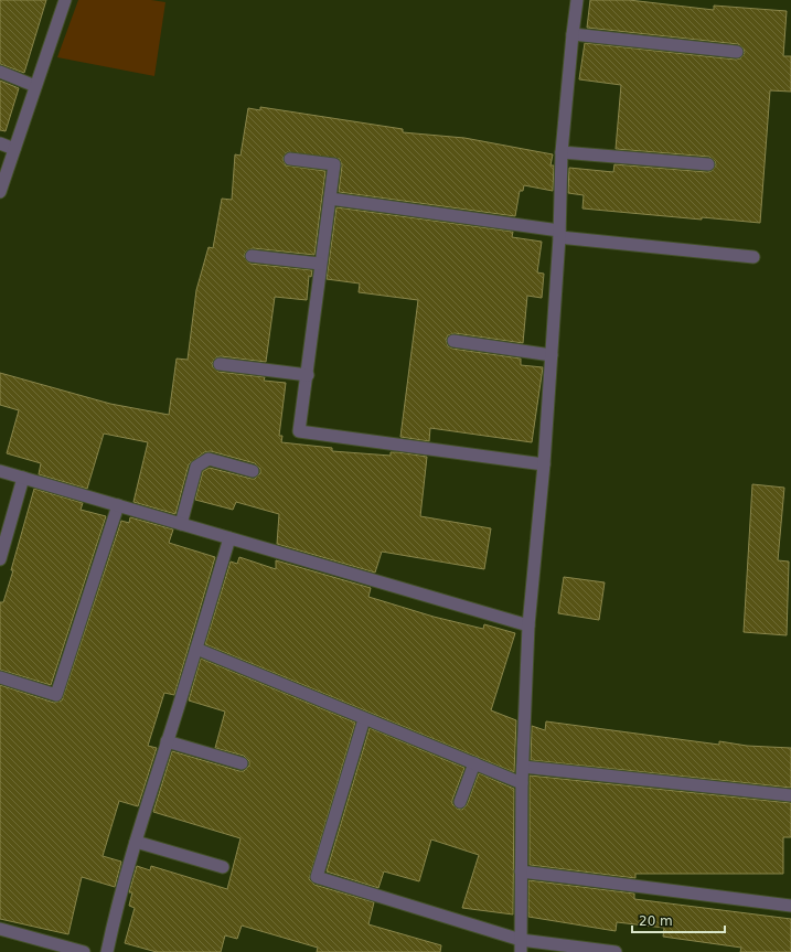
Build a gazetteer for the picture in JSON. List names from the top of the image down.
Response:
{
  "scale_bar": "20 m"
}
